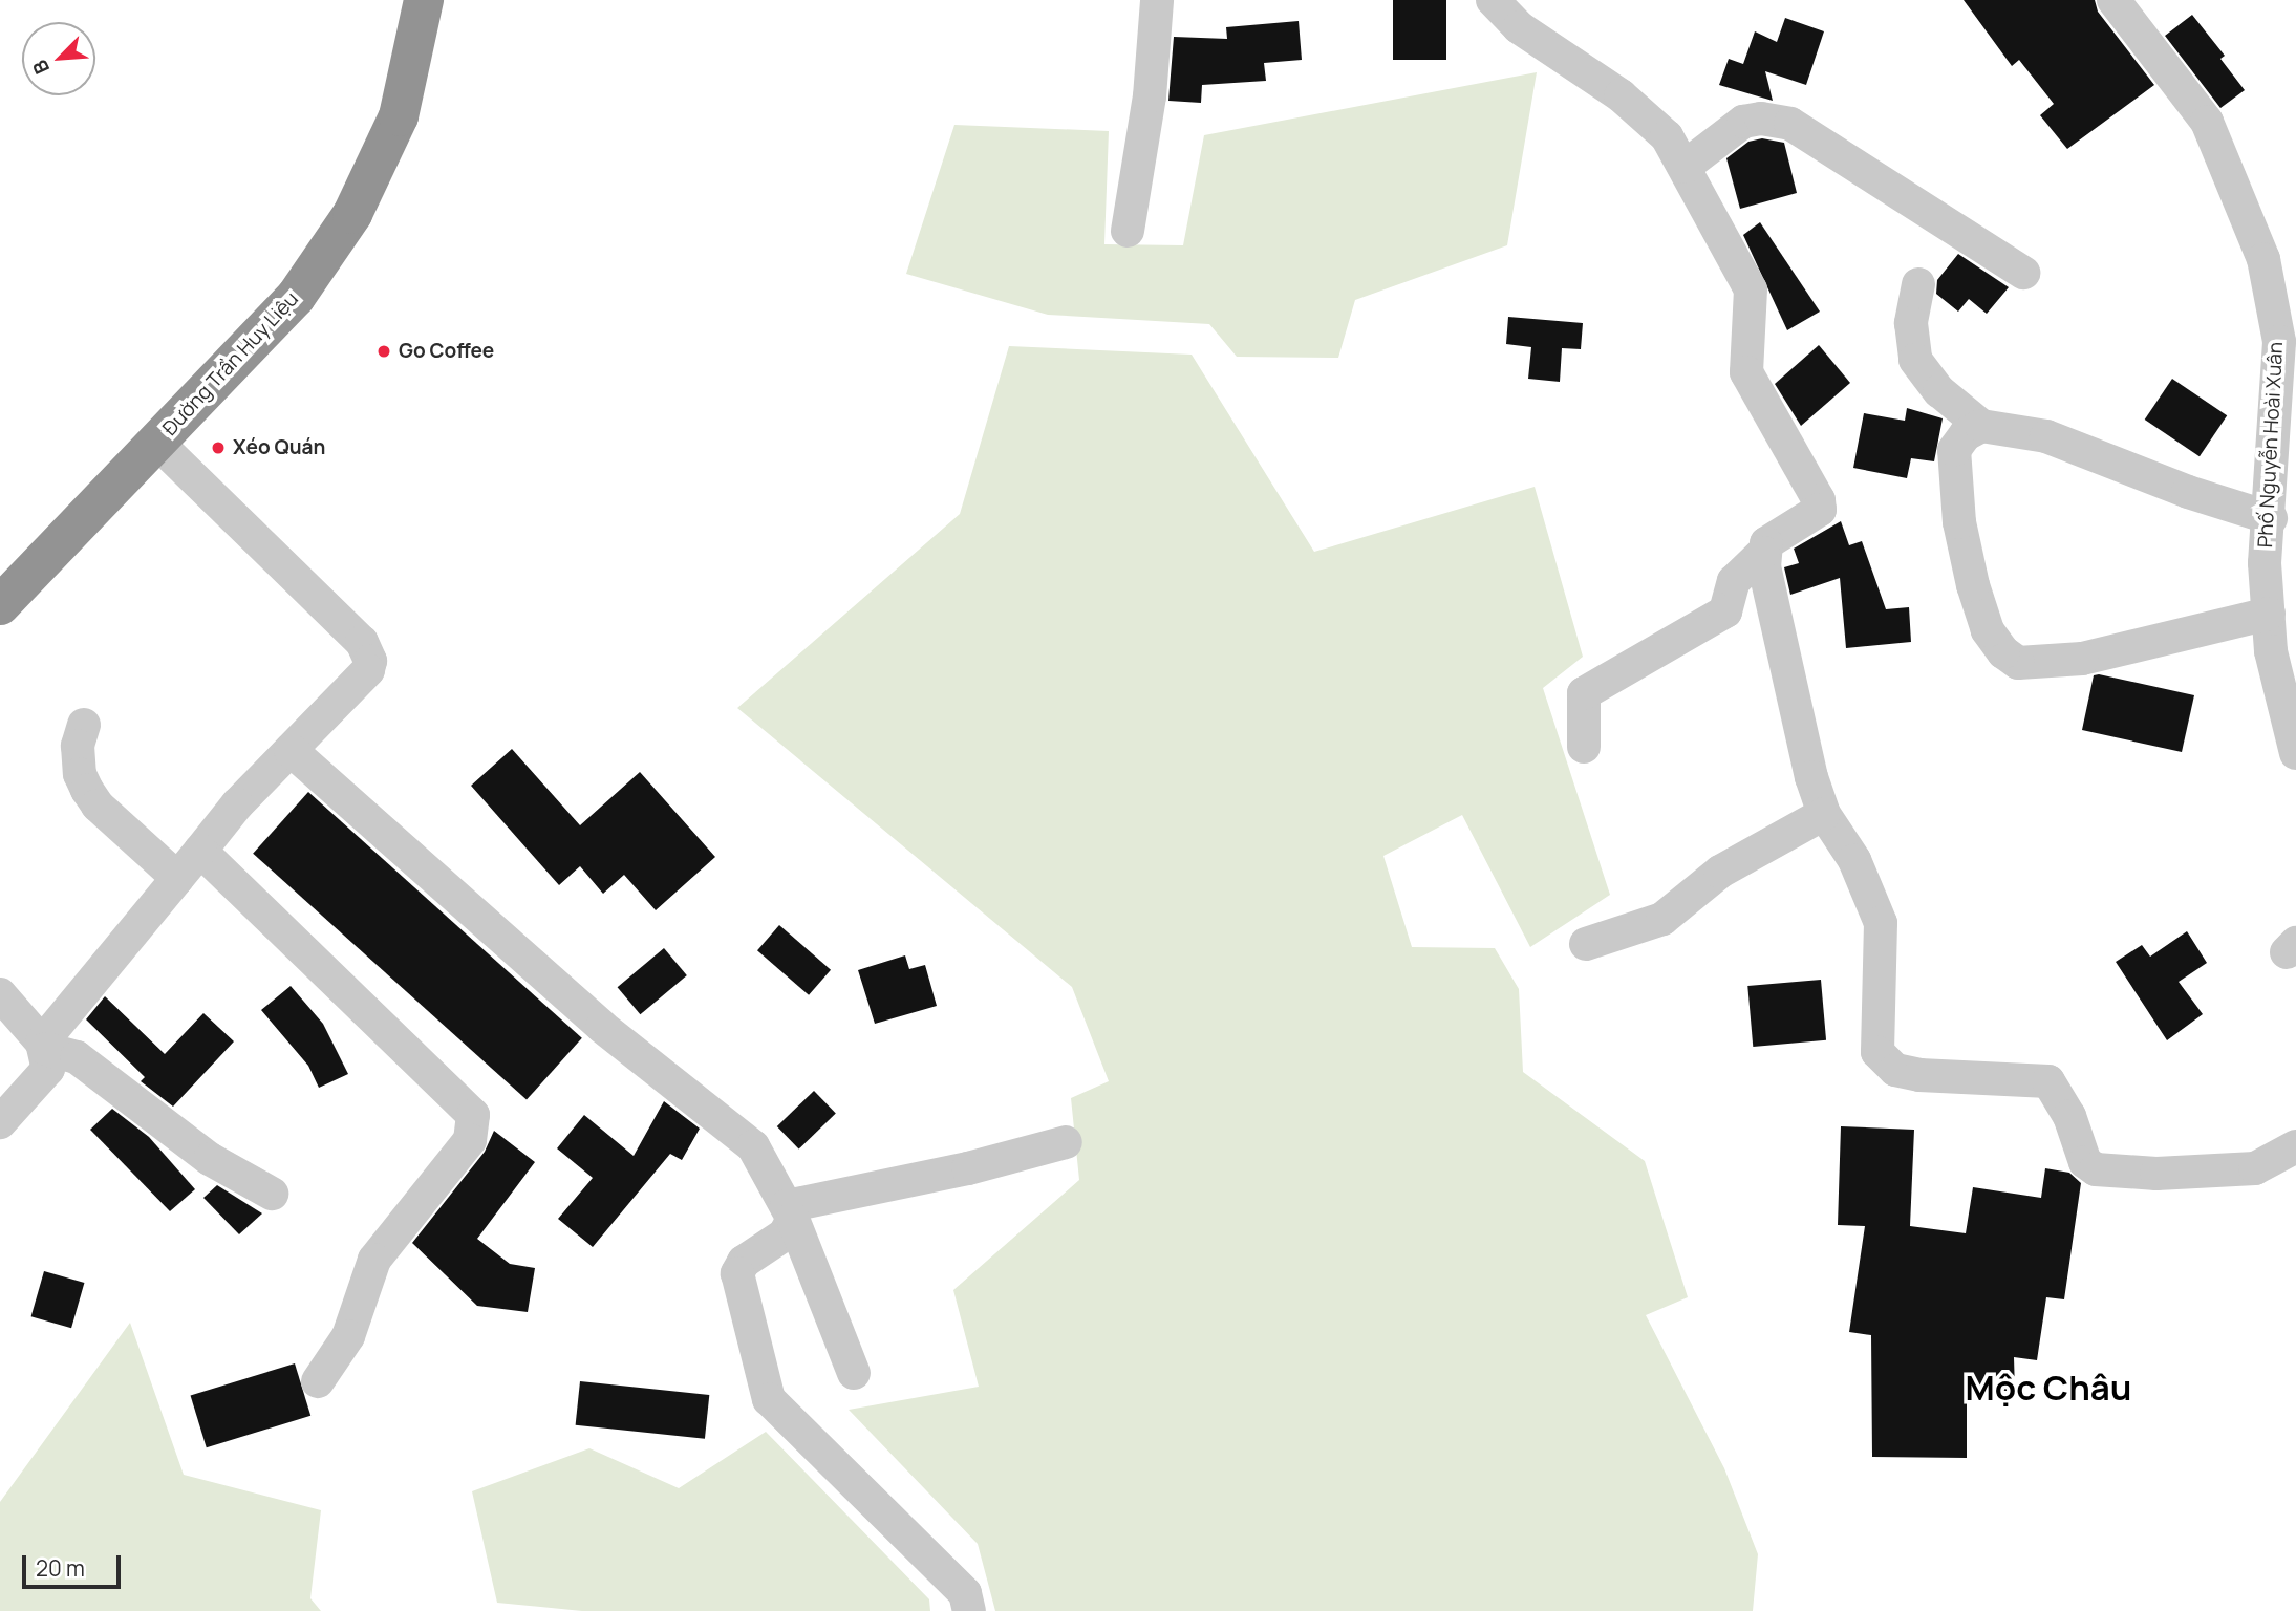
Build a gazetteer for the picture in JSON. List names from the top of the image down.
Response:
{
  "streets": {
    "highway": ["Đường Trần Huy Liệu"],
    "street": ["Phố Nguyễn Hoài Xuân"]
  },
  "districts": ["Mộc Châu"],
  "places": ["Go Coffee", "Xéo Quán"],
  "scale_bar": "20 m",
  "north": "bottom left"
}
